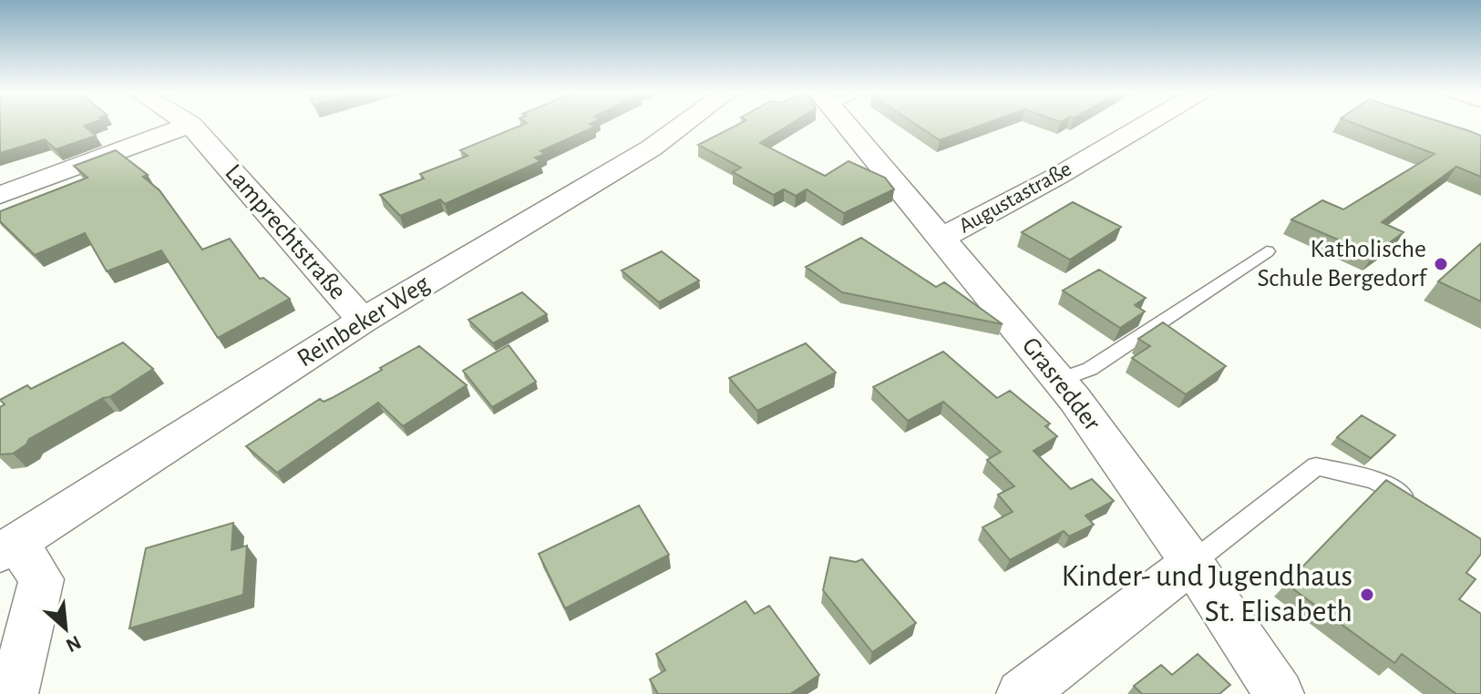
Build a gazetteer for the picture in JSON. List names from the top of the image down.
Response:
{
  "streets": {
    "street": [
      "Augustastraße",
      "Lamprechtstraße",
      "Reinbeker Weg",
      "Grasredder"
    ]
  },
  "crossings": [
    ["Augustastraße", "Grasredder"],
    ["Lamprechtstraße", "Reinbeker Weg"]
  ],
  "places": ["Katholische Schule Bergedorf", "Kinder- und Jugendhaus St. Elisabeth"],
  "north": "bottom right"
}
